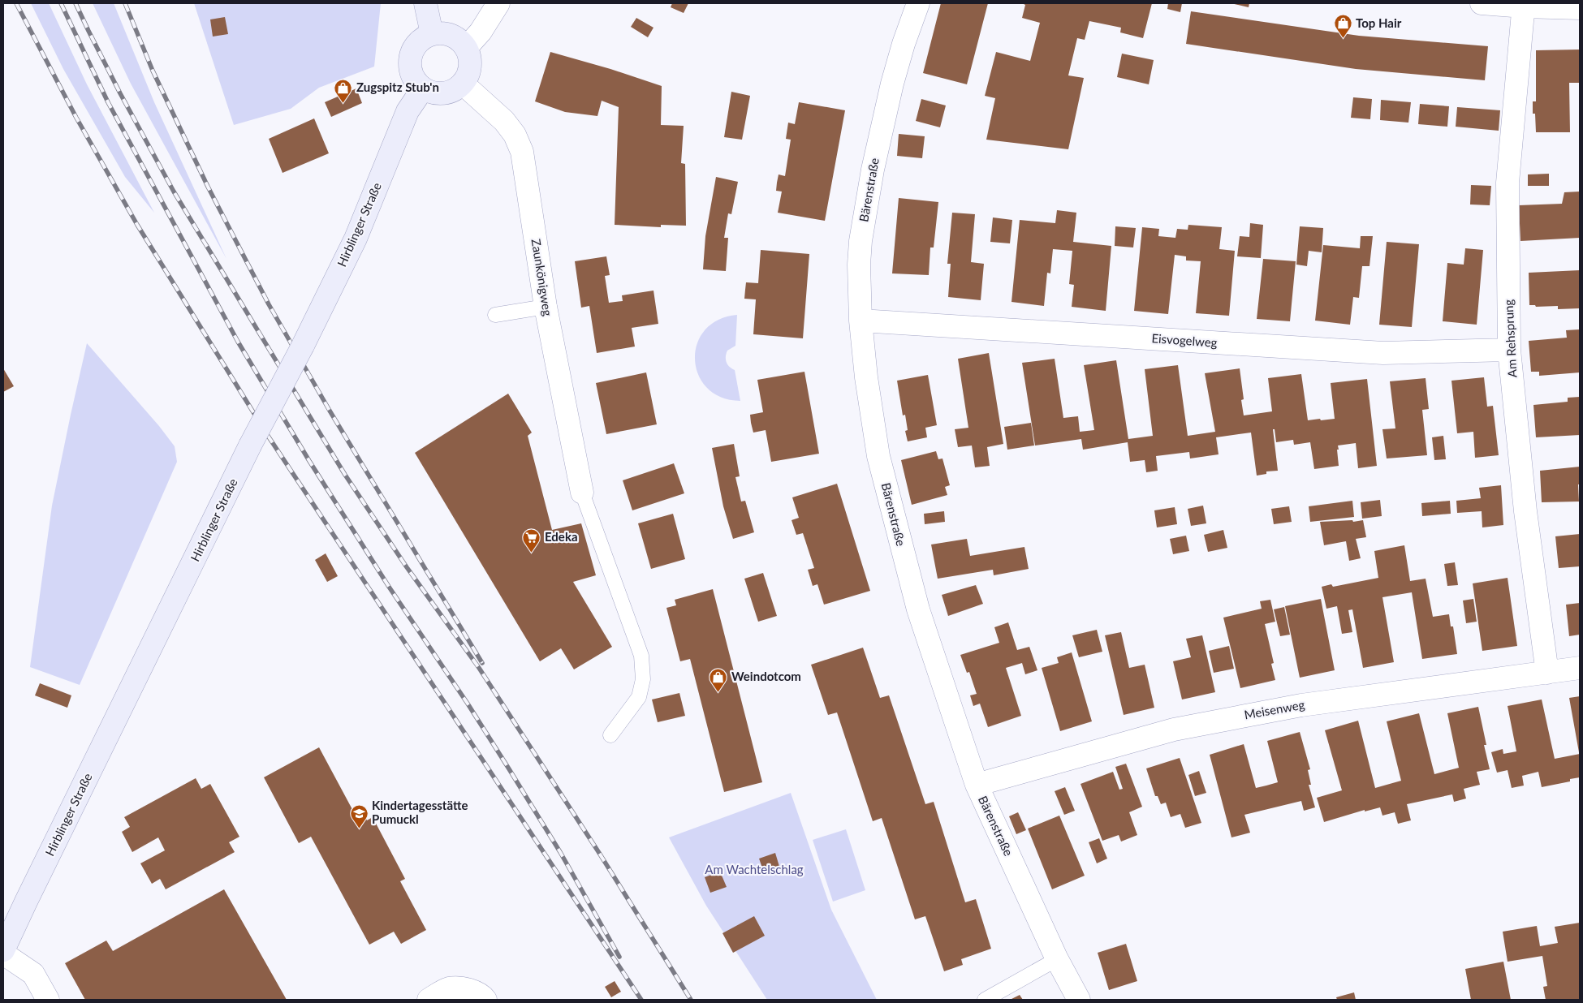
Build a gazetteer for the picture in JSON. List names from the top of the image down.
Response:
{
  "streets": {
    "street": [
      "Bärenstraße",
      "Hirblinger Straße",
      "Zaunkönigweg",
      "Am Rehsprung",
      "Eisvogelweg",
      "Meisenweg"
    ]
  },
  "crossings": [
    ["Bärenstraße", "Eisvogelweg"],
    ["Bärenstraße", "Meisenweg"],
    ["Hirblinger Straße", "Zaunkönigweg"],
    ["Am Rehsprung", "Eisvogelweg"],
    ["Am Rehsprung", "Meisenweg"]
  ],
  "parks": ["Am Wachtelschlag"],
  "places": {
    "shop": ["Top Hair", "Zugspitz Stub'n", "Weindotcom"],
    "supermarket": ["Edeka"],
    "school or university": ["Kindertagesstätte Pumuckl"]
  }
}
